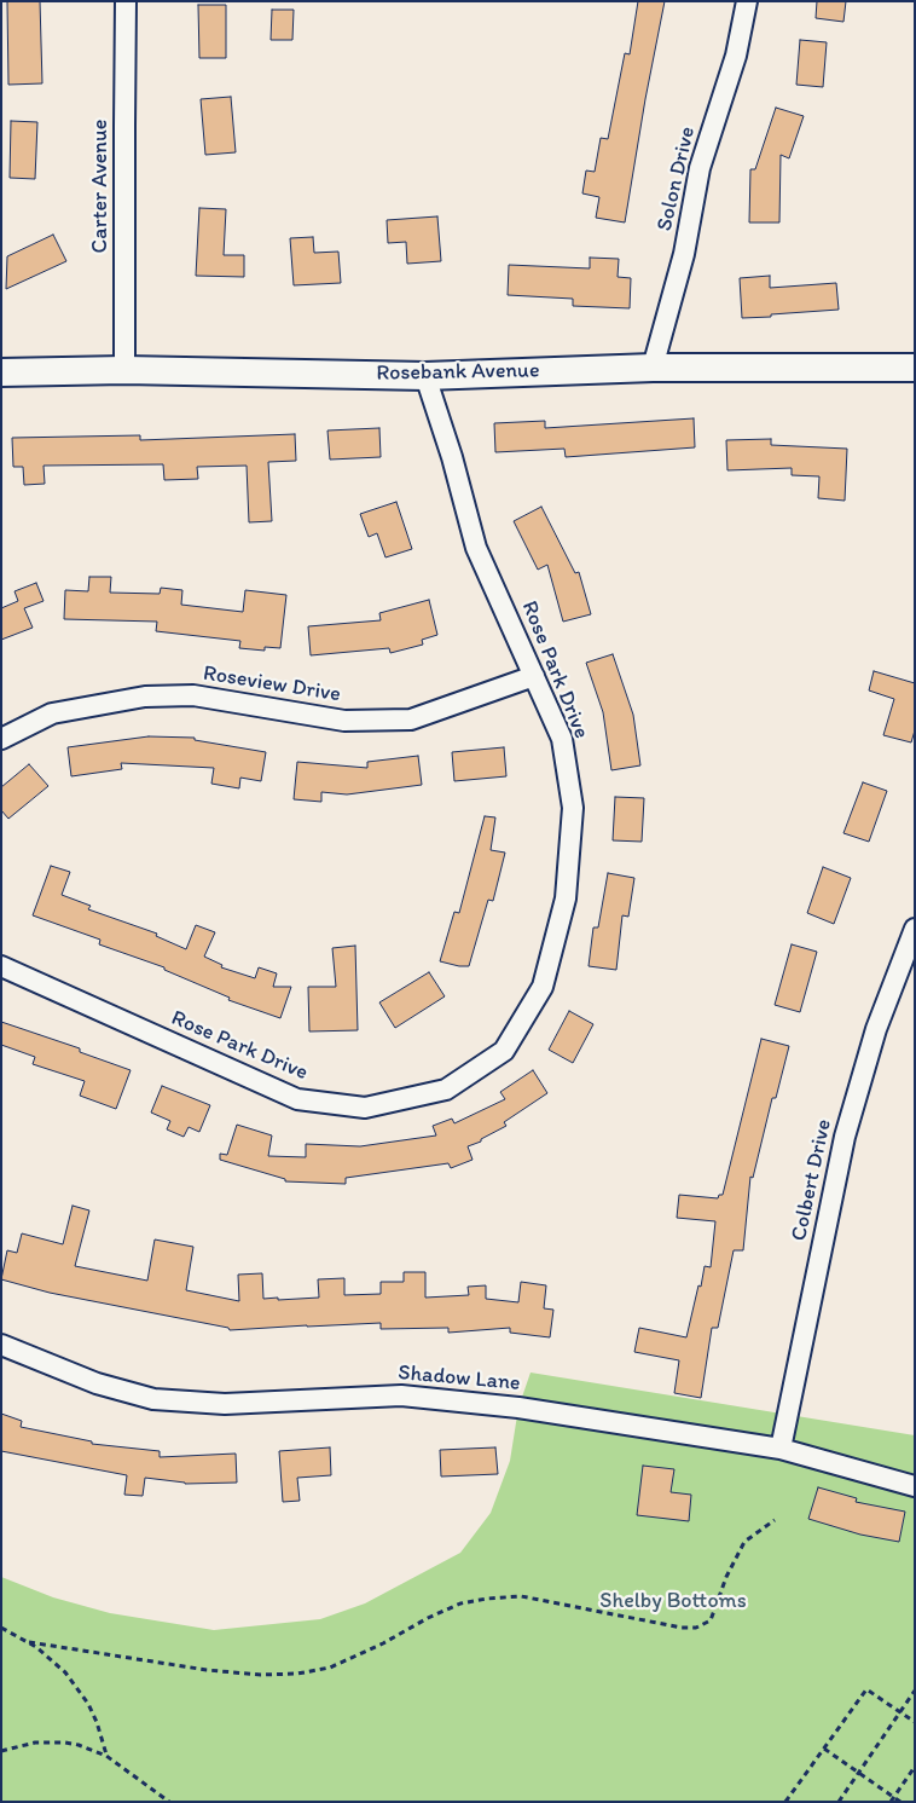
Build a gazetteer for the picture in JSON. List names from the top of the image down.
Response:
{
  "streets": {
    "street": [
      "Solon Drive",
      "Carter Avenue",
      "Rosebank Avenue",
      "Rose Park Drive",
      "Roseview Drive",
      "Colbert Drive",
      "Shadow Lane"
    ]
  },
  "crossings": [
    ["Solon Drive", "Rosebank Avenue"],
    ["Carter Avenue", "Rosebank Avenue"],
    ["Rosebank Avenue", "Rose Park Drive"],
    ["Rose Park Drive", "Roseview Drive"],
    ["Colbert Drive", "Shadow Lane"]
  ],
  "parks": ["Shelby Bottoms"]
}
